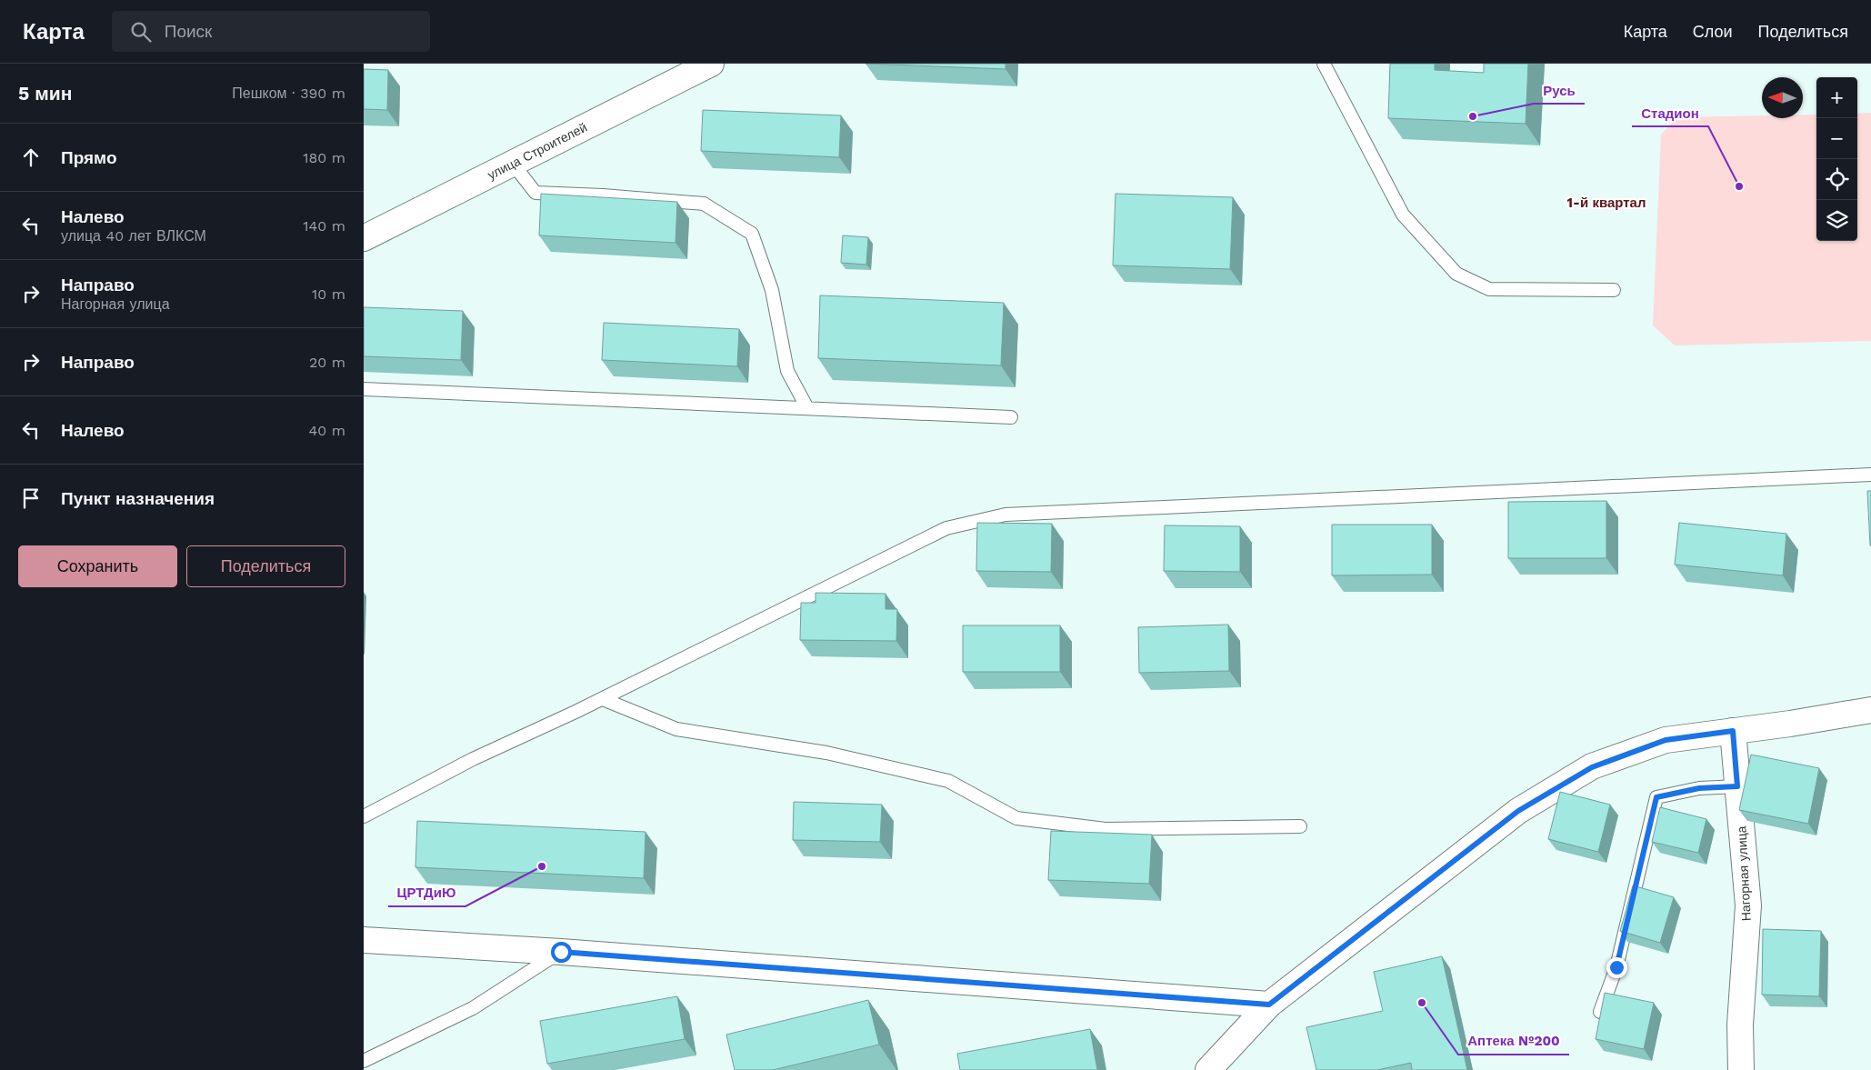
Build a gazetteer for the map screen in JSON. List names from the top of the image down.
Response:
{
  "streets": {
    "street": ["улица Строителей", "Нагорная улица"]
  },
  "districts": ["1-й квартал"],
  "places": [
    "Русь",
    "Стадион",
    "ЦРТДиЮ",
    "Аптека №200"
  ],
  "north": "left",
  "page": {
    "header": "Карта",
    "search": "Поиск",
    "nav": ["Карта", "Слои", "Поделиться"],
    "heading": ["5 мин", "Пешком · 390 m"],
    "map_buttons": ["+", "−"],
    "list": [
      ["Прямо", "180 m"],
      ["Налево", "улица 40 лет ВЛКСМ", "140 m"],
      ["Направо", "Нагорная улица", "10 m"],
      ["Направо", "20 m"],
      ["Налево", "40 m"],
      "Пункт назначения"
    ],
    "buttons": ["Сохранить", "Поделиться"]
  }
}
